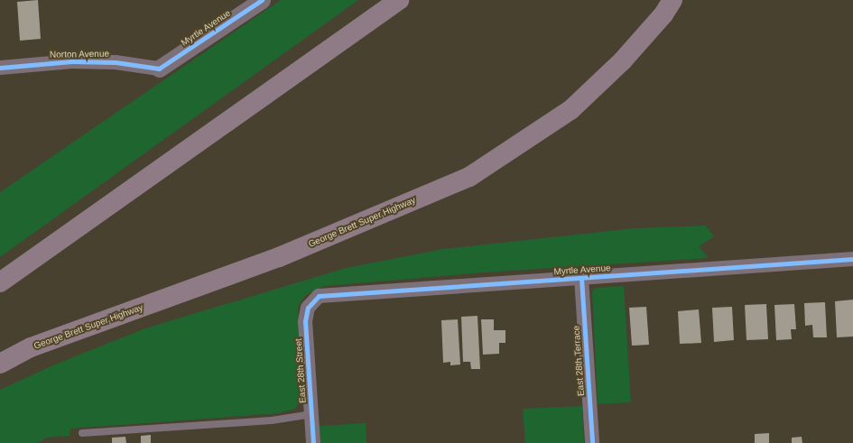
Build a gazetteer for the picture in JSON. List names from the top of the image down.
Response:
{
  "streets": {
    "highway": ["George Brett Super Highway"],
    "street": [
      "Myrtle Avenue",
      "Norton Avenue",
      "East 28th Terrace",
      "East 28th Street"
    ]
  },
  "crossings": [
    ["Myrtle Avenue", "Norton Avenue"],
    ["Myrtle Avenue", "East 28th Terrace"],
    ["Myrtle Avenue", "East 28th Street"]
  ]
}
